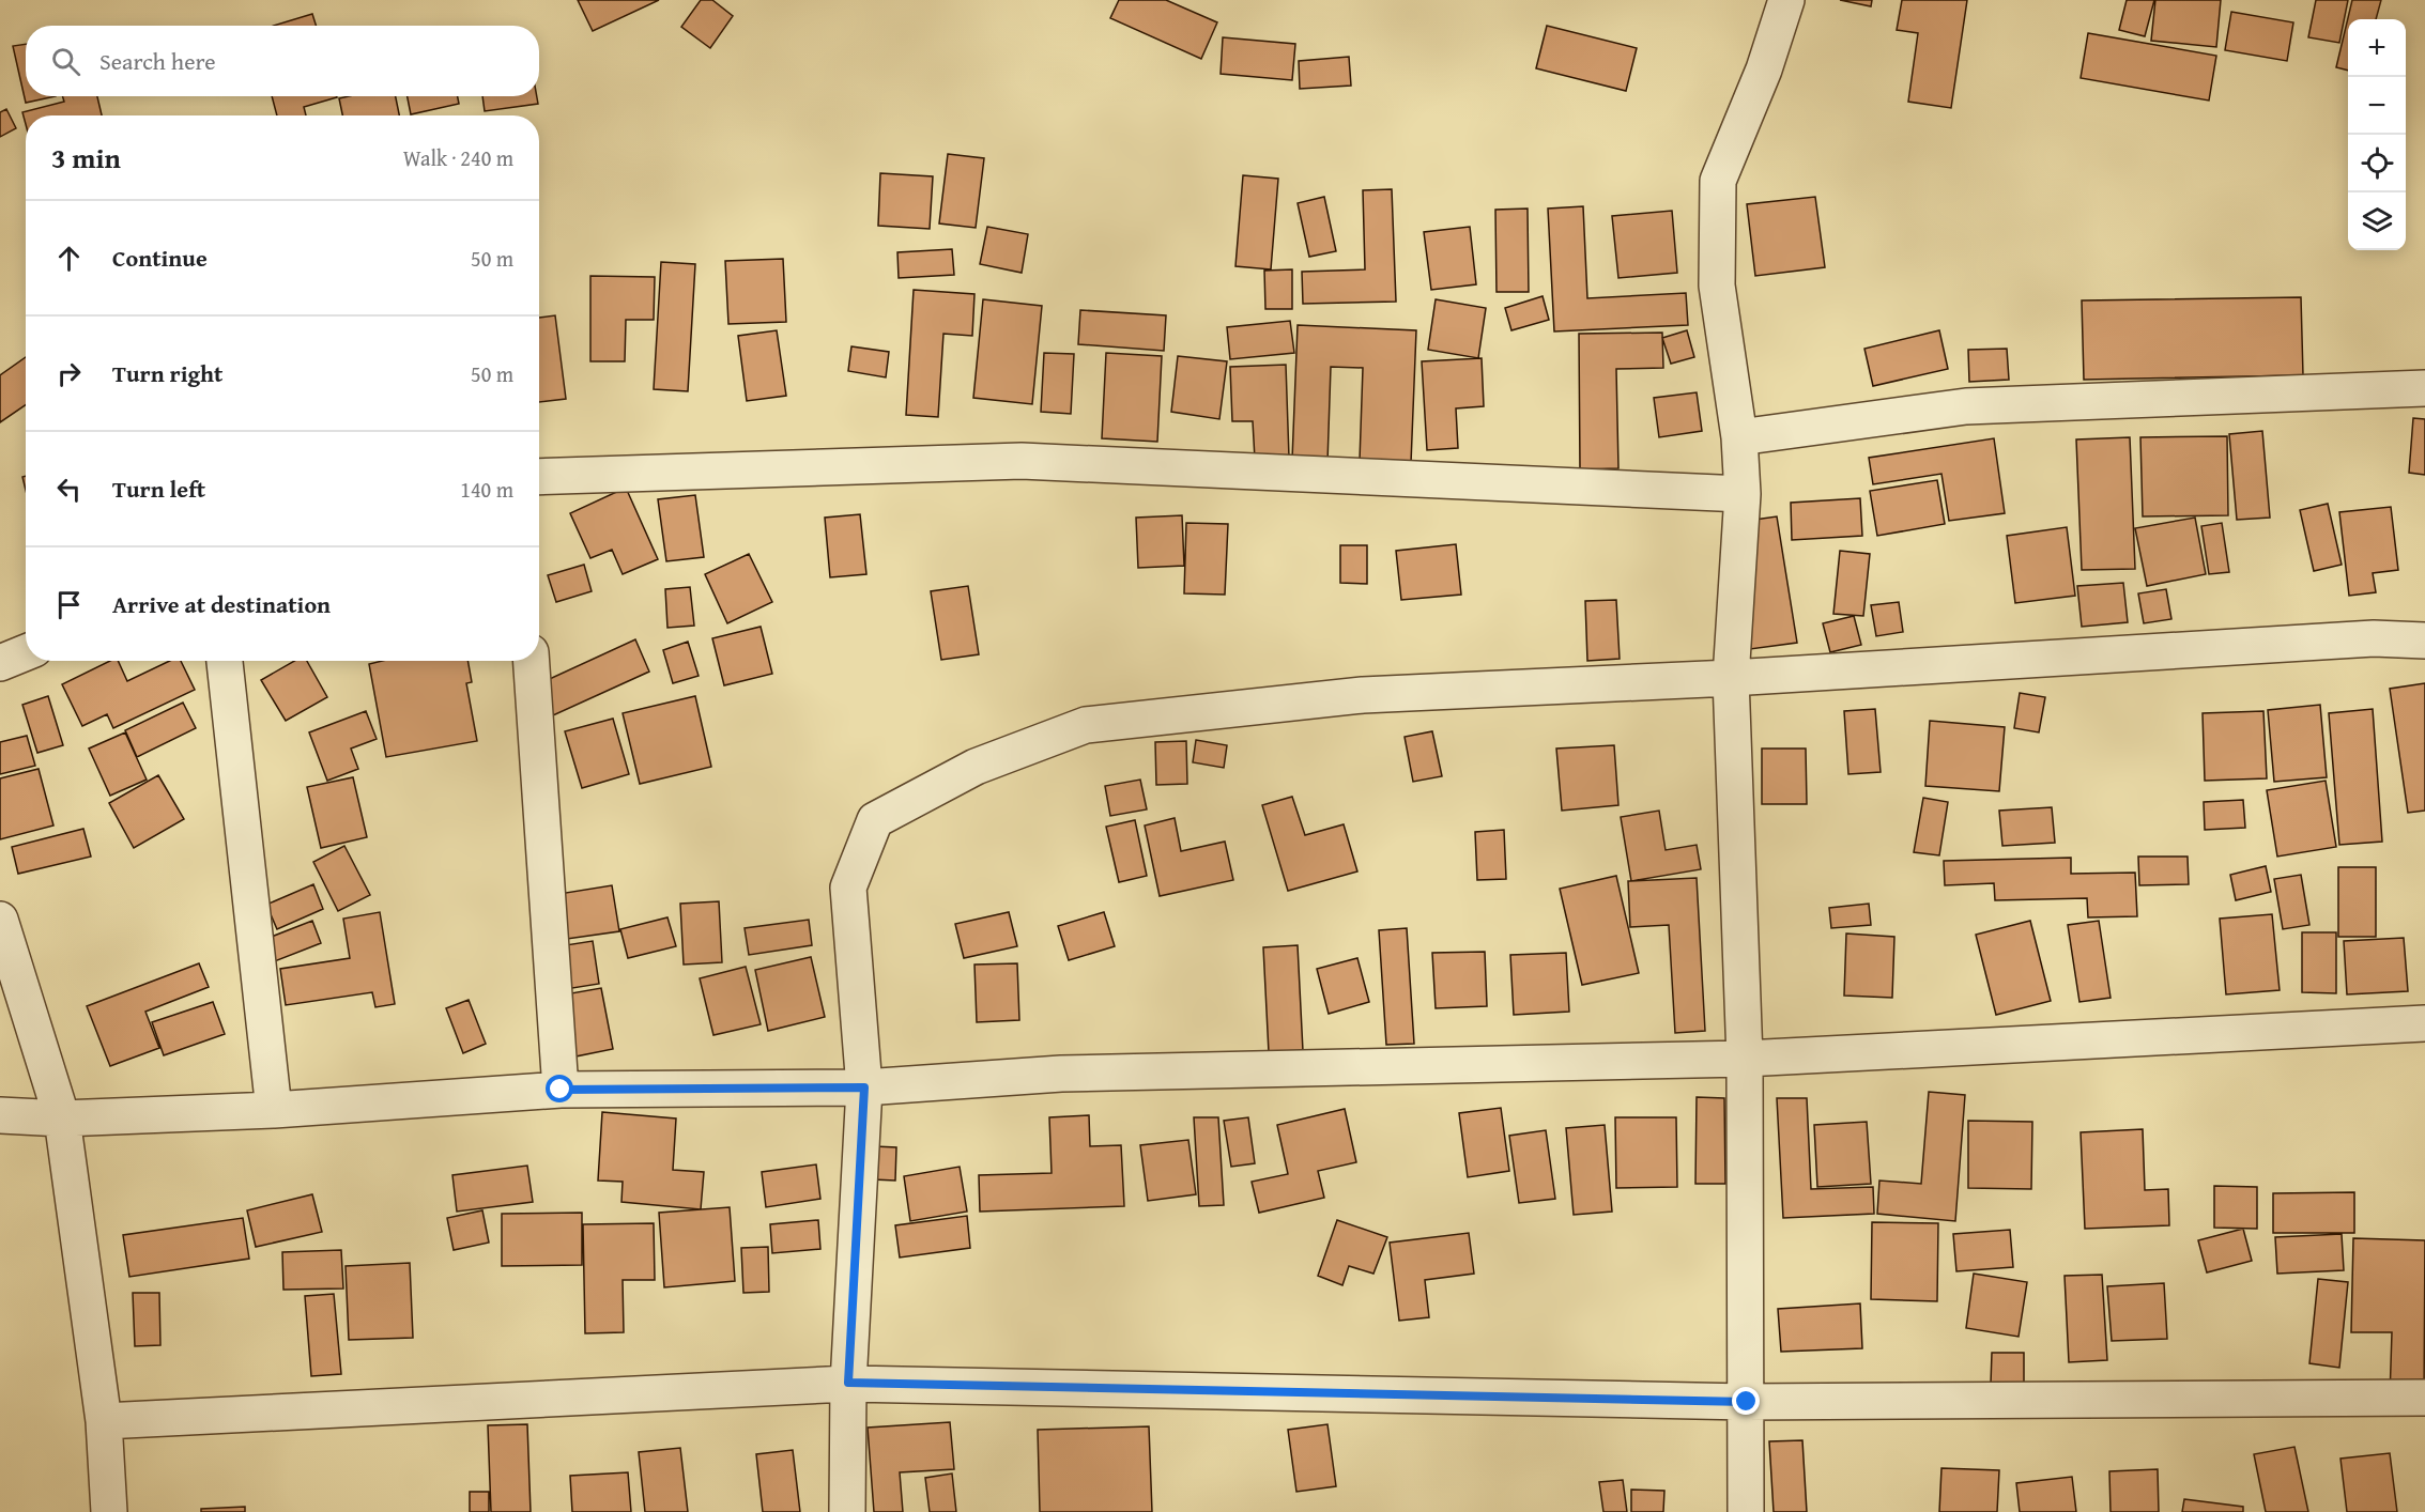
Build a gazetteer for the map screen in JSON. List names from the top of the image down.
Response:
{
  "page": {
    "map_buttons": ["+", "−"],
    "search": "Search here",
    "heading": ["3 min", "Walk · 240 m"],
    "list": [
      ["Continue", "50 m"],
      ["Turn right", "50 m"],
      ["Turn left", "140 m"],
      "Arrive at destination"
    ]
  }
}
